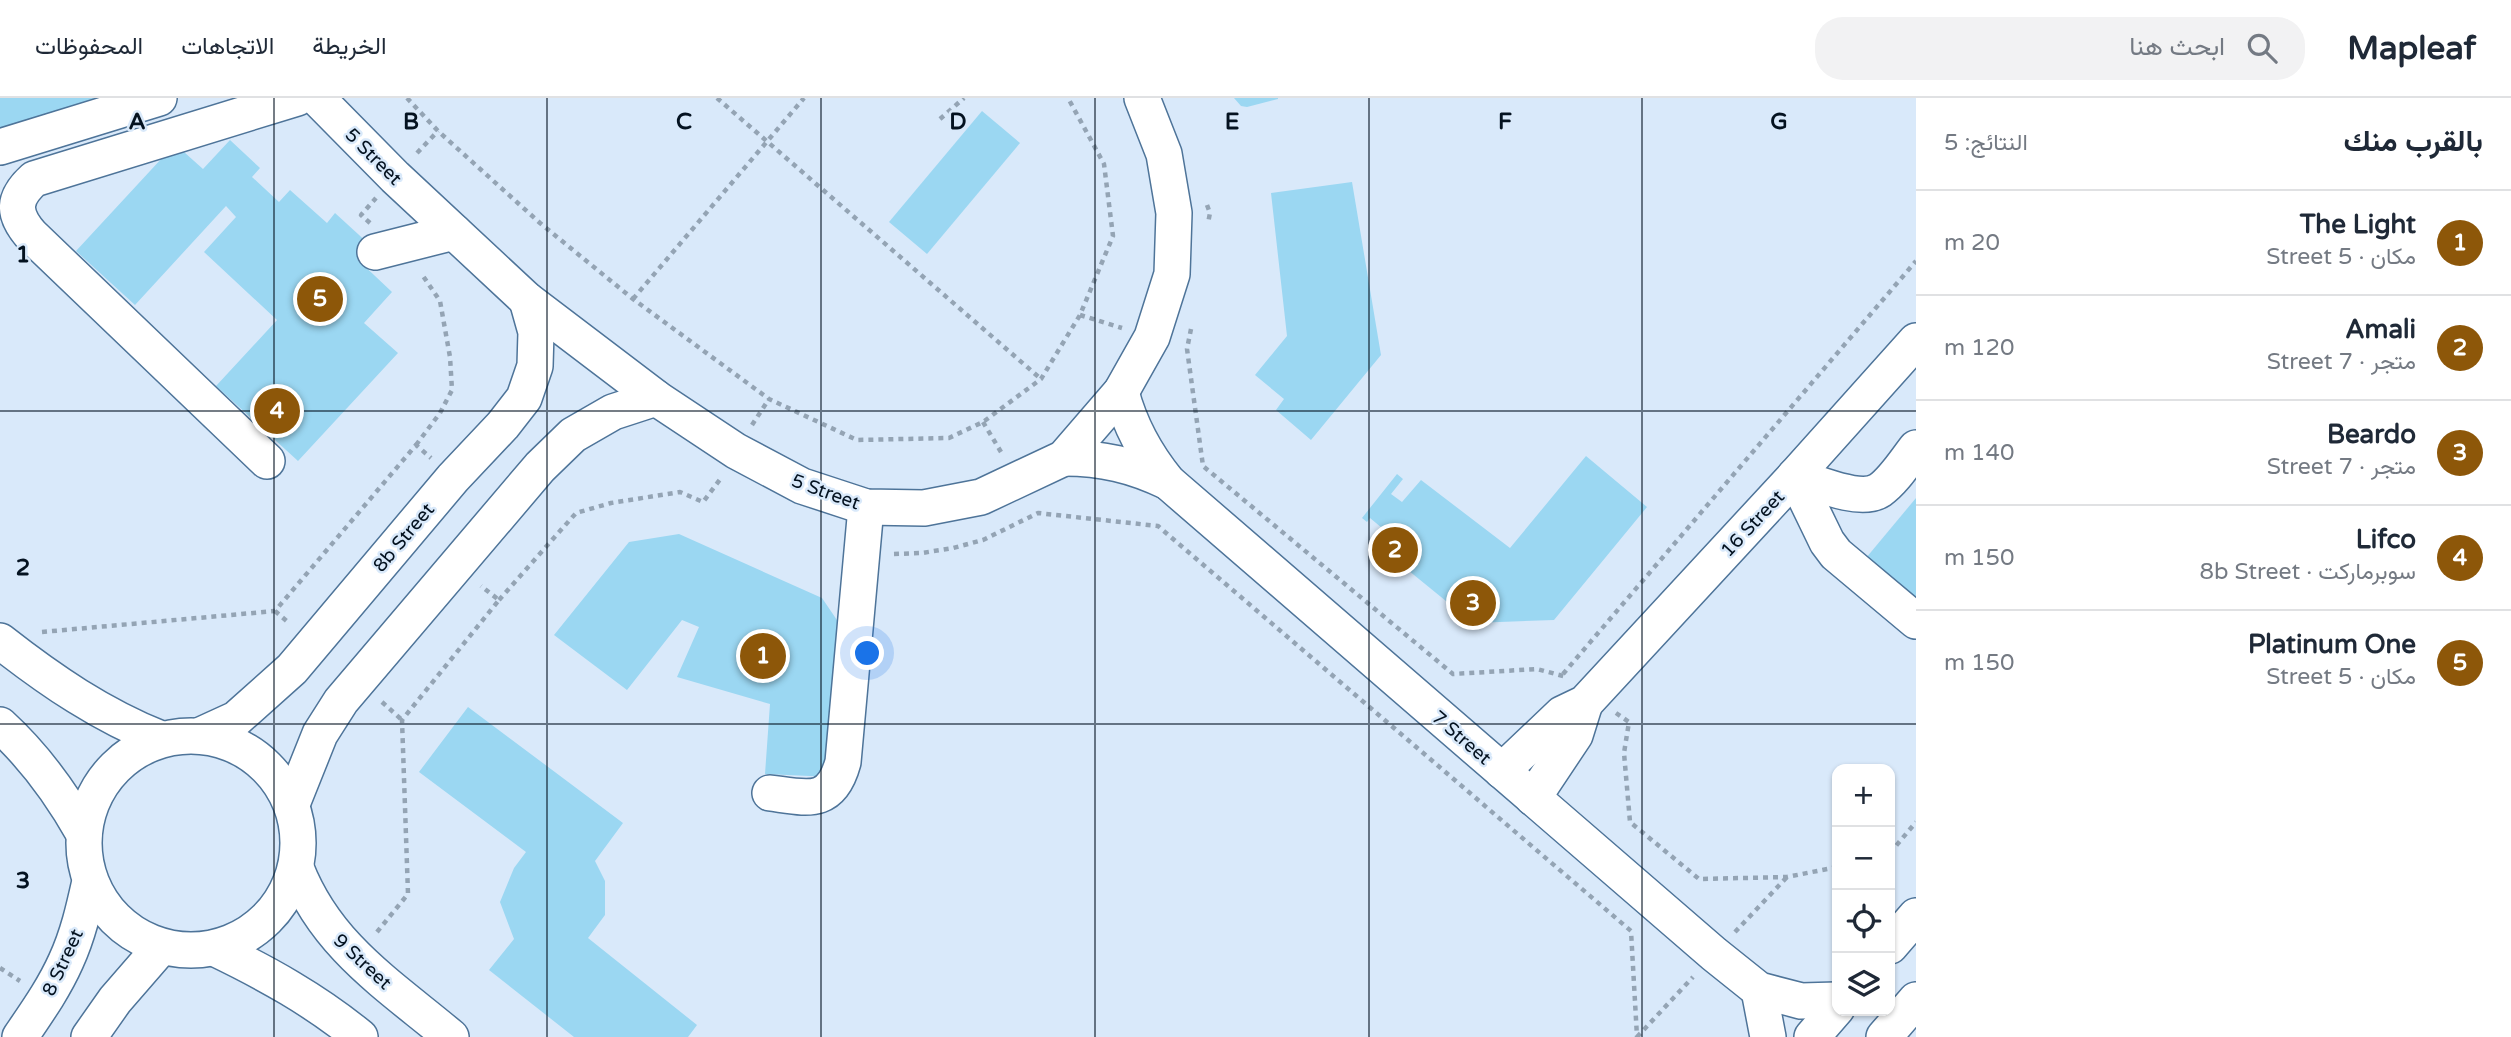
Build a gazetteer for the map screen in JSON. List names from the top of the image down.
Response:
{
  "streets": {
    "street": [
      "5 Street",
      "16 Street",
      "8b Street",
      "7 Street",
      "9 Street",
      "8 Street"
    ]
  },
  "crossings": [
    ["5 Street", "8b Street"],
    ["5 Street", "7 Street"],
    ["16 Street", "7 Street"],
    ["8b Street", "9 Street"],
    ["8b Street", "8 Street"],
    ["9 Street", "8 Street"]
  ],
  "page": {
    "header": "Mapleaf",
    "search": "ابحث هنا",
    "nav": ["الخريطة", "الاتجاهات", "المحفوظات"],
    "heading": ["بالقرب منك", "النتائج: 5"],
    "list": [
      {
        "mark": "1",
        "name": "The Light",
        "note": "مكان · 5 Street",
        "value": "20 m"
      },
      {
        "mark": "2",
        "name": "Amali",
        "note": "متجر · 7 Street",
        "value": "120 m"
      },
      {
        "mark": "3",
        "name": "Beardo",
        "note": "متجر · 7 Street",
        "value": "140 m"
      },
      {
        "mark": "4",
        "name": "Lifco",
        "note": "سوبرماركت · 8b Street",
        "value": "150 m"
      },
      {
        "mark": "5",
        "name": "Platinum One",
        "note": "مكان · 5 Street",
        "value": "150 m"
      }
    ],
    "pins": [
      "5",
      "4",
      "2",
      "3",
      "1"
    ],
    "map_buttons": ["+", "−"]
  },
  "grid": {
    "columns": [
      "A",
      "B",
      "C",
      "D",
      "E",
      "F",
      "G"
    ],
    "rows": ["1", "2", "3"]
  }
}
